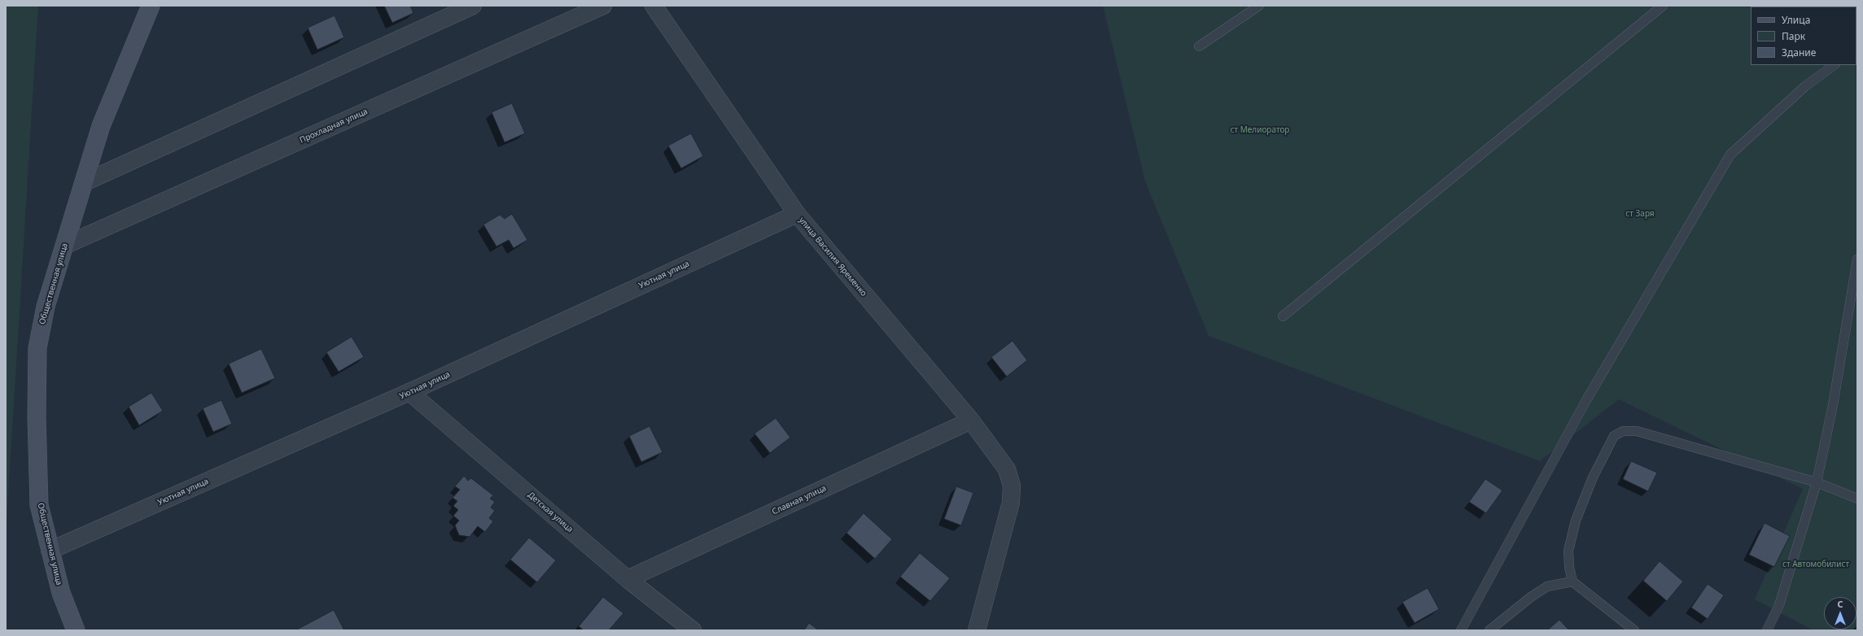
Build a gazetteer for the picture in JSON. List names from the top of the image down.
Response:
{
  "streets": {
    "main road": ["Общественная улица"],
    "street": [
      "Прохладная улица",
      "улица Василия Яременко",
      "Уютная улица",
      "Славная улица",
      "Детская улица"
    ]
  },
  "crossings": [
    ["Прохладная улица", "Общественная улица"],
    ["улица Василия Яременко", "Уютная улица"],
    ["улица Василия Яременко", "Славная улица"],
    ["Уютная улица", "Общественная улица"],
    ["Уютная улица", "Детская улица"],
    ["Славная улица", "Детская улица"]
  ],
  "parks": ["ст Мелиоратор", "ст Заря", "ст Автомобилист"],
  "legend": ["Улица", "Парк", "Здание"],
  "north": "top"
}
